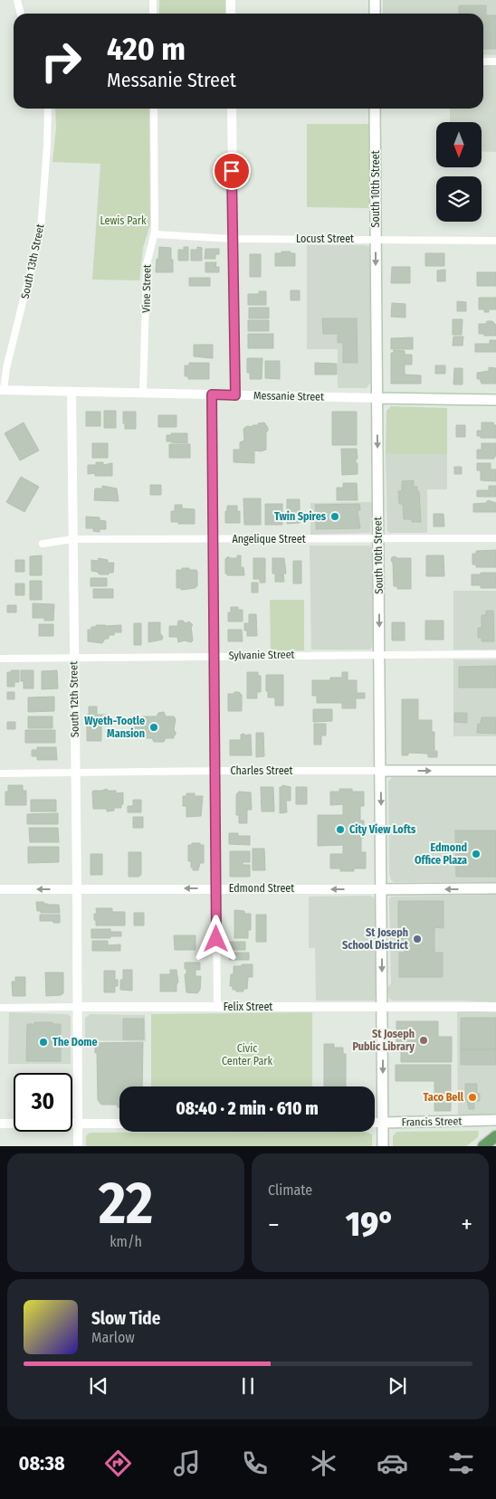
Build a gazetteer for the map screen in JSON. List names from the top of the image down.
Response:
{
  "streets": {
    "main road": [
      "South 10th Street",
      "Messanie Street",
      "Charles Street",
      "Edmond Street",
      "Francis Street"
    ],
    "street": [
      "Locust Street",
      "South 13th Street",
      "Vine Street",
      "Angelique Street",
      "Sylvanie Street",
      "South 12th Street",
      "Felix Street"
    ]
  },
  "crossings": [
    ["South 10th Street", "Locust Street"],
    ["South 10th Street", "Messanie Street"],
    ["South 10th Street", "Angelique Street"],
    ["South 10th Street", "Sylvanie Street"],
    ["South 10th Street", "Charles Street"],
    ["South 10th Street", "Edmond Street"],
    ["South 10th Street", "Felix Street"],
    ["South 10th Street", "Francis Street"],
    ["Locust Street", "Vine Street"],
    ["South 13th Street", "Messanie Street"],
    ["Vine Street", "Messanie Street"],
    ["Messanie Street", "South 12th Street"],
    ["Angelique Street", "South 12th Street"],
    ["Sylvanie Street", "South 12th Street"],
    ["South 12th Street", "Charles Street"],
    ["South 12th Street", "Edmond Street"],
    ["South 12th Street", "Felix Street"]
  ],
  "one_way": ["South 10th Street", "Edmond Street"],
  "parks": ["Lewis Park", "Civic Center Park"],
  "places": [
    "Twin Spires",
    "Wyeth-Tootle Mansion",
    "City View Lofts",
    "Edmond Office Plaza",
    "St Joseph School District",
    "St Joseph Public Library",
    "The Dome",
    "Taco Bell"
  ],
  "north": "bottom",
  "page": {
    "turn": ["420 m", "Messanie Street"],
    "limit": "30",
    "trip": "08:40 · 2 min · 610 m",
    "tile": [
      ["22", "km/h"],
      "Climate"
    ],
    "heat": ["−", "19°", "+"],
    "song": ["Slow Tide", "Marlow"],
    "tabs": "08:38"
  }
}
